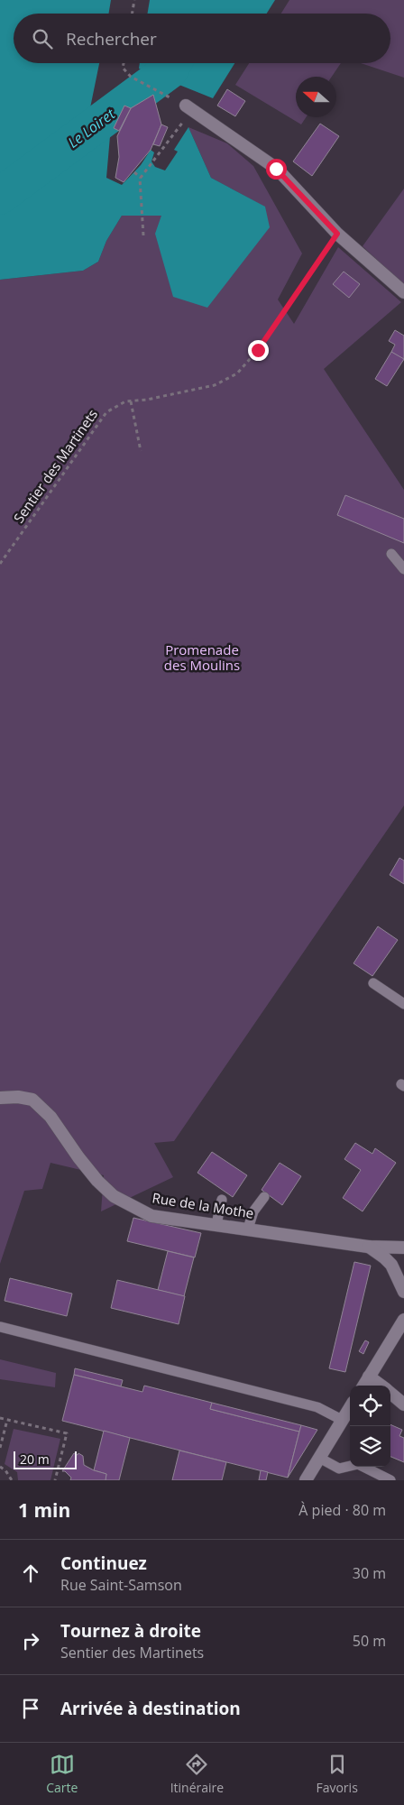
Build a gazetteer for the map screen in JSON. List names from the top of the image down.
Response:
{
  "streets": {
    "street": ["Rue de la Mothe"],
    "path": ["Sentier des Martinets"]
  },
  "water": ["Le Loiret"],
  "parks": ["Promenade des Moulins"],
  "scale_bar": "20 m",
  "north": "left",
  "page": {
    "search": "Rechercher",
    "scale": "20 m",
    "heading": ["1 min", "À pied · 80 m"],
    "list": [
      ["Continuez", "Rue Saint-Samson", "30 m"],
      ["Tournez à droite", "Sentier des Martinets", "50 m"],
      "Arrivée à destination"
    ],
    "nav": ["Carte", "Itinéraire", "Favoris"]
  }
}
